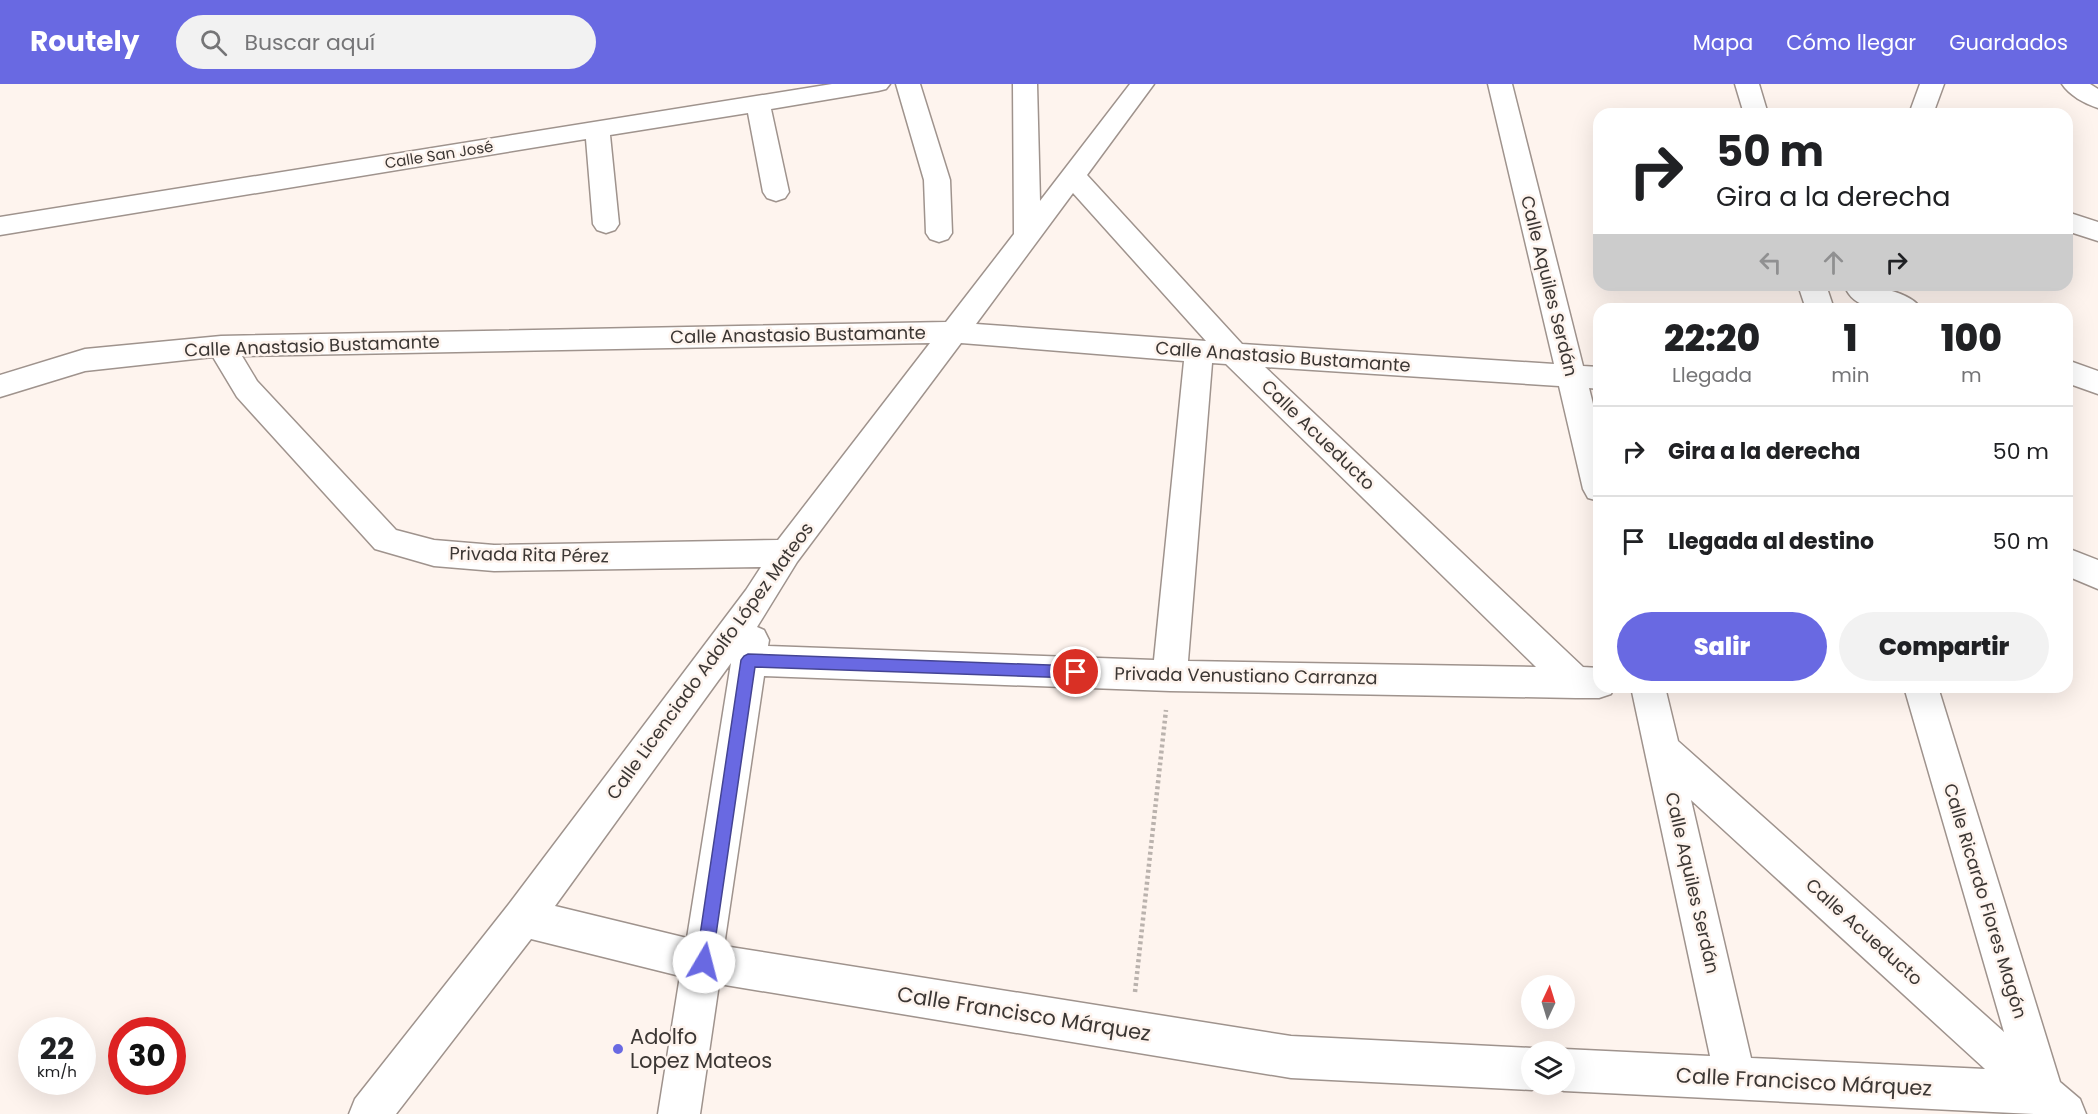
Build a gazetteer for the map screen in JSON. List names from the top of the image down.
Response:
{
  "streets": {
    "street": [
      "Calle San José",
      "Calle Aquiles Serdán",
      "Calle Anastasio Bustamante",
      "Calle Acueducto",
      "Privada Rita Pérez",
      "Calle Licenciado Adolfo López Mateos",
      "Privada Venustiano Carranza",
      "Calle Ricardo Flores Magón",
      "Calle Francisco Márquez"
    ]
  },
  "crossings": [
    ["Calle Aquiles Serdán", "Calle Anastasio Bustamante"],
    ["Calle Aquiles Serdán", "Calle Acueducto"],
    ["Calle Aquiles Serdán", "Calle Francisco Márquez"],
    ["Calle Anastasio Bustamante", "Calle Acueducto"],
    ["Calle Anastasio Bustamante", "Privada Rita Pérez"],
    ["Calle Anastasio Bustamante", "Calle Licenciado Adolfo López Mateos"],
    ["Calle Acueducto", "Calle Licenciado Adolfo López Mateos"],
    ["Calle Acueducto", "Privada Venustiano Carranza"],
    ["Calle Acueducto", "Calle Ricardo Flores Magón"],
    ["Calle Acueducto", "Calle Francisco Márquez"],
    ["Privada Rita Pérez", "Calle Licenciado Adolfo López Mateos"],
    ["Calle Licenciado Adolfo López Mateos", "Calle Francisco Márquez"],
    ["Calle Ricardo Flores Magón", "Calle Francisco Márquez"]
  ],
  "places": ["Adolfo Lopez Mateos"],
  "north": "top",
  "page": {
    "header": "Routely",
    "search": "Buscar aquí",
    "nav": ["Mapa", "Cómo llegar", "Guardados"],
    "turn": ["50 m", "Gira a la derecha"],
    "eta": [
      "22:20",
      "Llegada",
      "1",
      "min",
      "100",
      "m"
    ],
    "list": [
      {
        "name": "Gira a la derecha",
        "value": "50 m"
      },
      {
        "name": "Llegada al destino",
        "value": "50 m"
      }
    ],
    "buttons": ["Salir", "Compartir"],
    "speed": "22 km/h",
    "limit": "30"
  }
}
